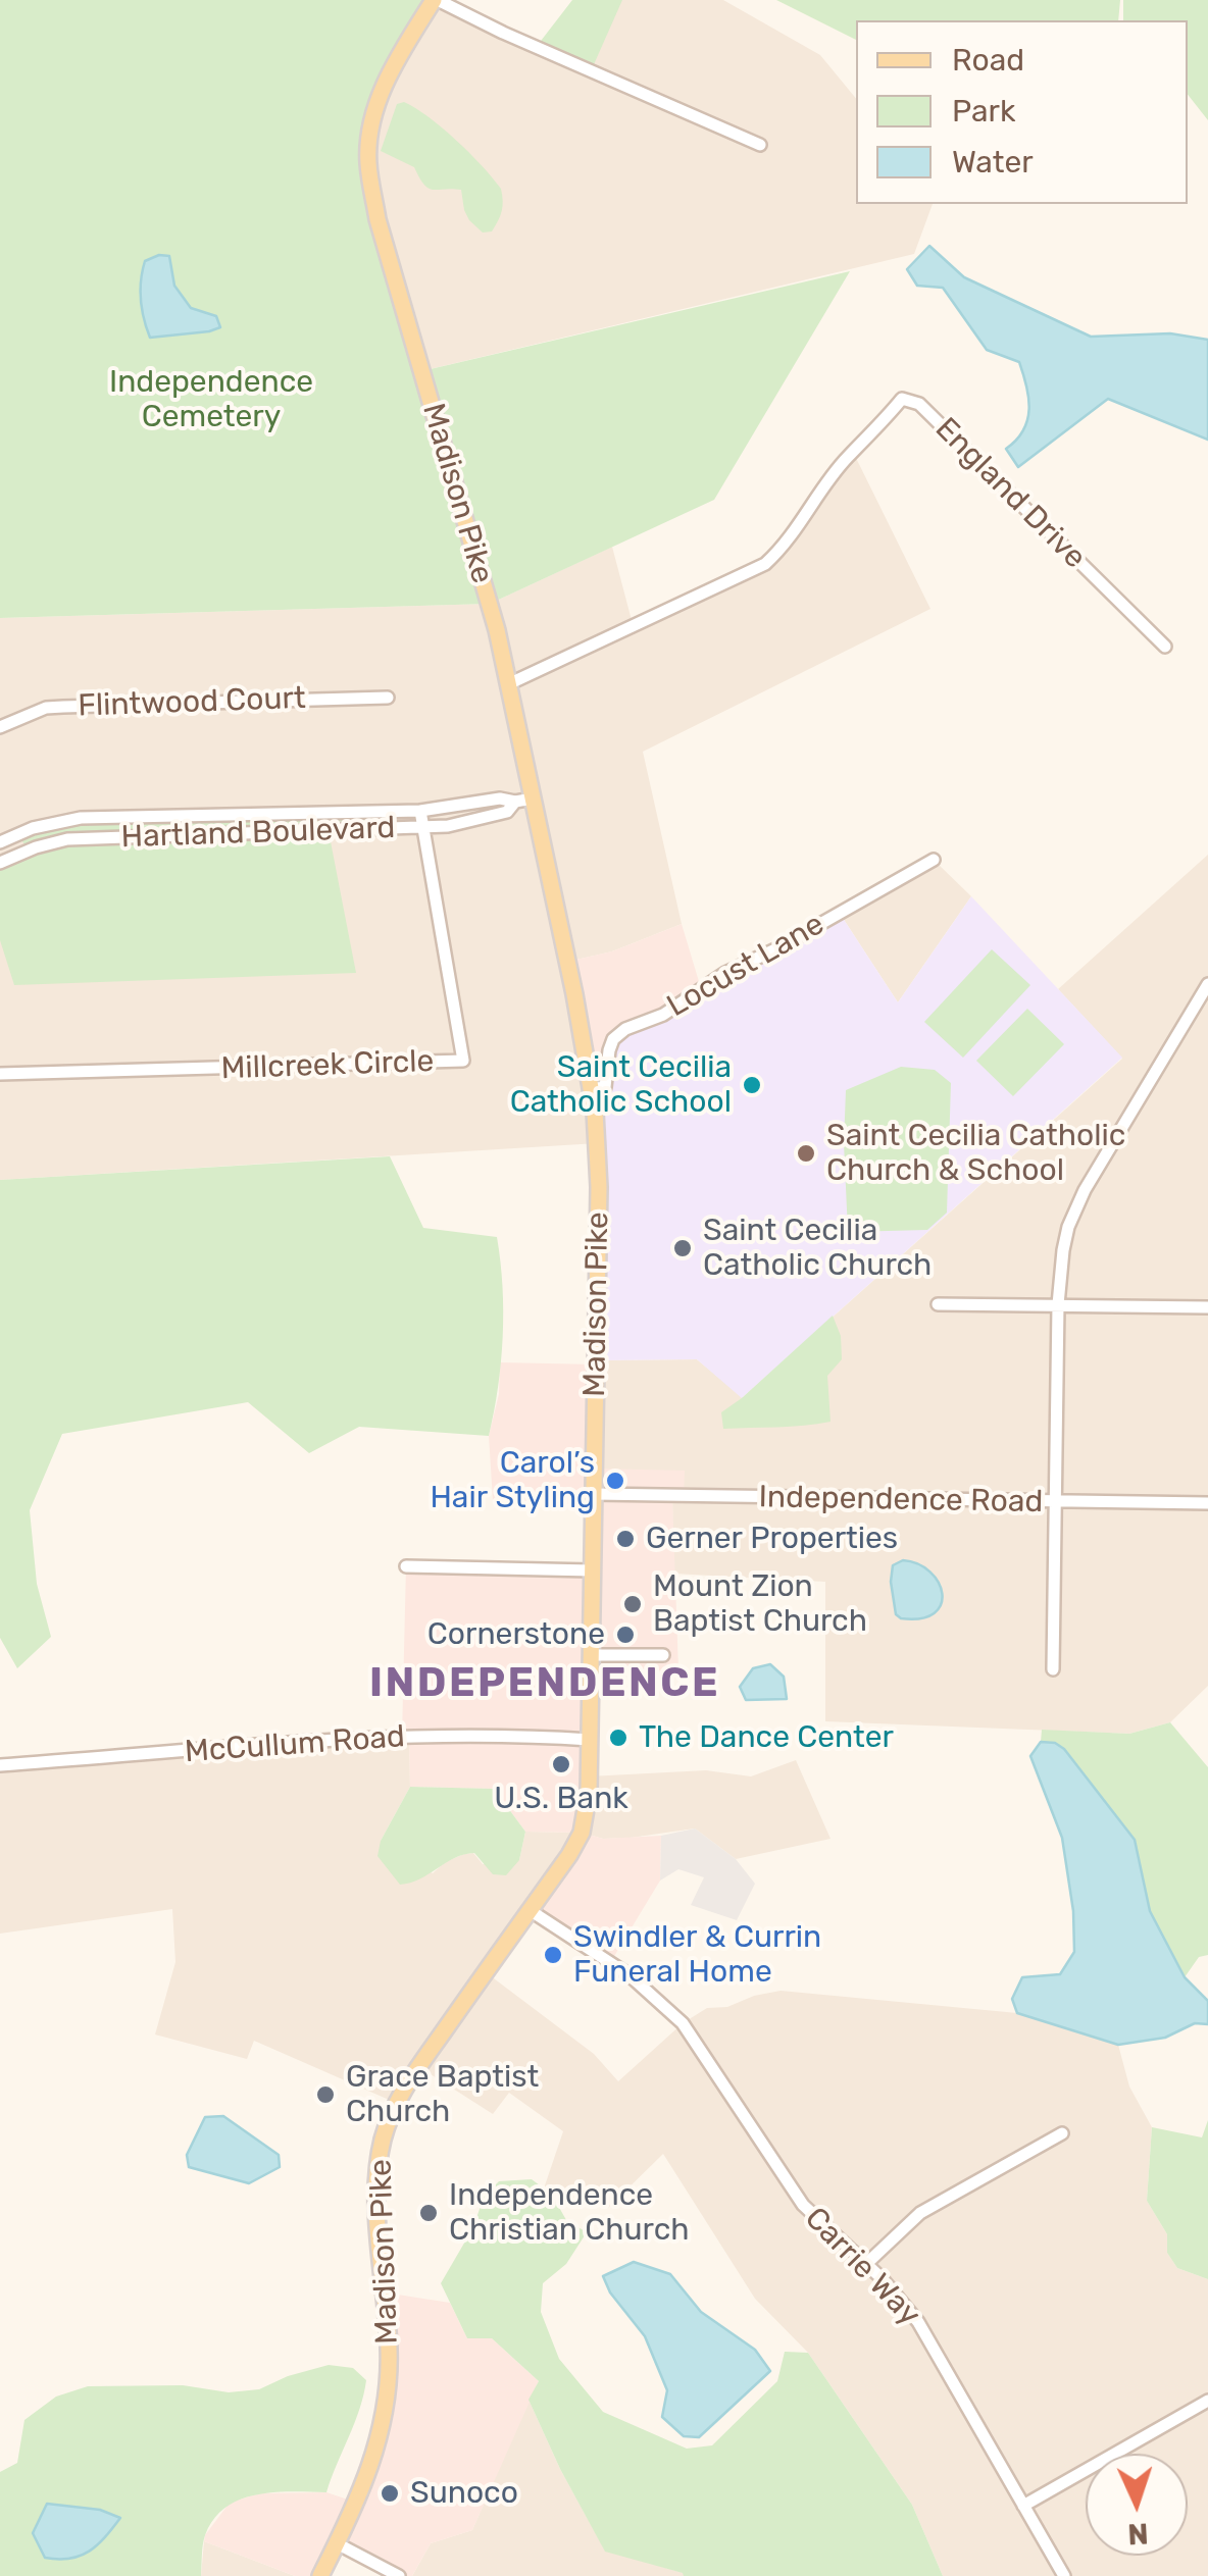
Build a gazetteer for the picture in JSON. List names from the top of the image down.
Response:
{
  "streets": {
    "main road": ["Madison Pike"],
    "street": [
      "England Drive",
      "Flintwood Court",
      "Hartland Boulevard",
      "Locust Lane",
      "Millcreek Circle",
      "Independence Road",
      "McCullum Road",
      "Carrie Way"
    ]
  },
  "crossings": [
    ["Madison Pike", "England Drive"],
    ["Madison Pike", "Hartland Boulevard"],
    ["Madison Pike", "Locust Lane"],
    ["Madison Pike", "Independence Road"],
    ["Madison Pike", "McCullum Road"],
    ["Madison Pike", "Carrie Way"],
    ["Hartland Boulevard", "Millcreek Circle"]
  ],
  "districts": ["INDEPENDENCE"],
  "parks": ["Independence Cemetery"],
  "places": [
    "Saint Cecilia Catholic School",
    "Saint Cecilia Catholic Church & School",
    "Saint Cecilia Catholic Church",
    "Carol’s Hair Styling",
    "Gerner Properties",
    "Mount Zion Baptist Church",
    "Cornerstone",
    "The Dance Center",
    "U.S. Bank",
    "Swindler & Currin Funeral Home",
    "Grace Baptist Church",
    "Independence Christian Church",
    "Sunoco"
  ],
  "legend": ["Road", "Park", "Water"],
  "north": "bottom"
}
